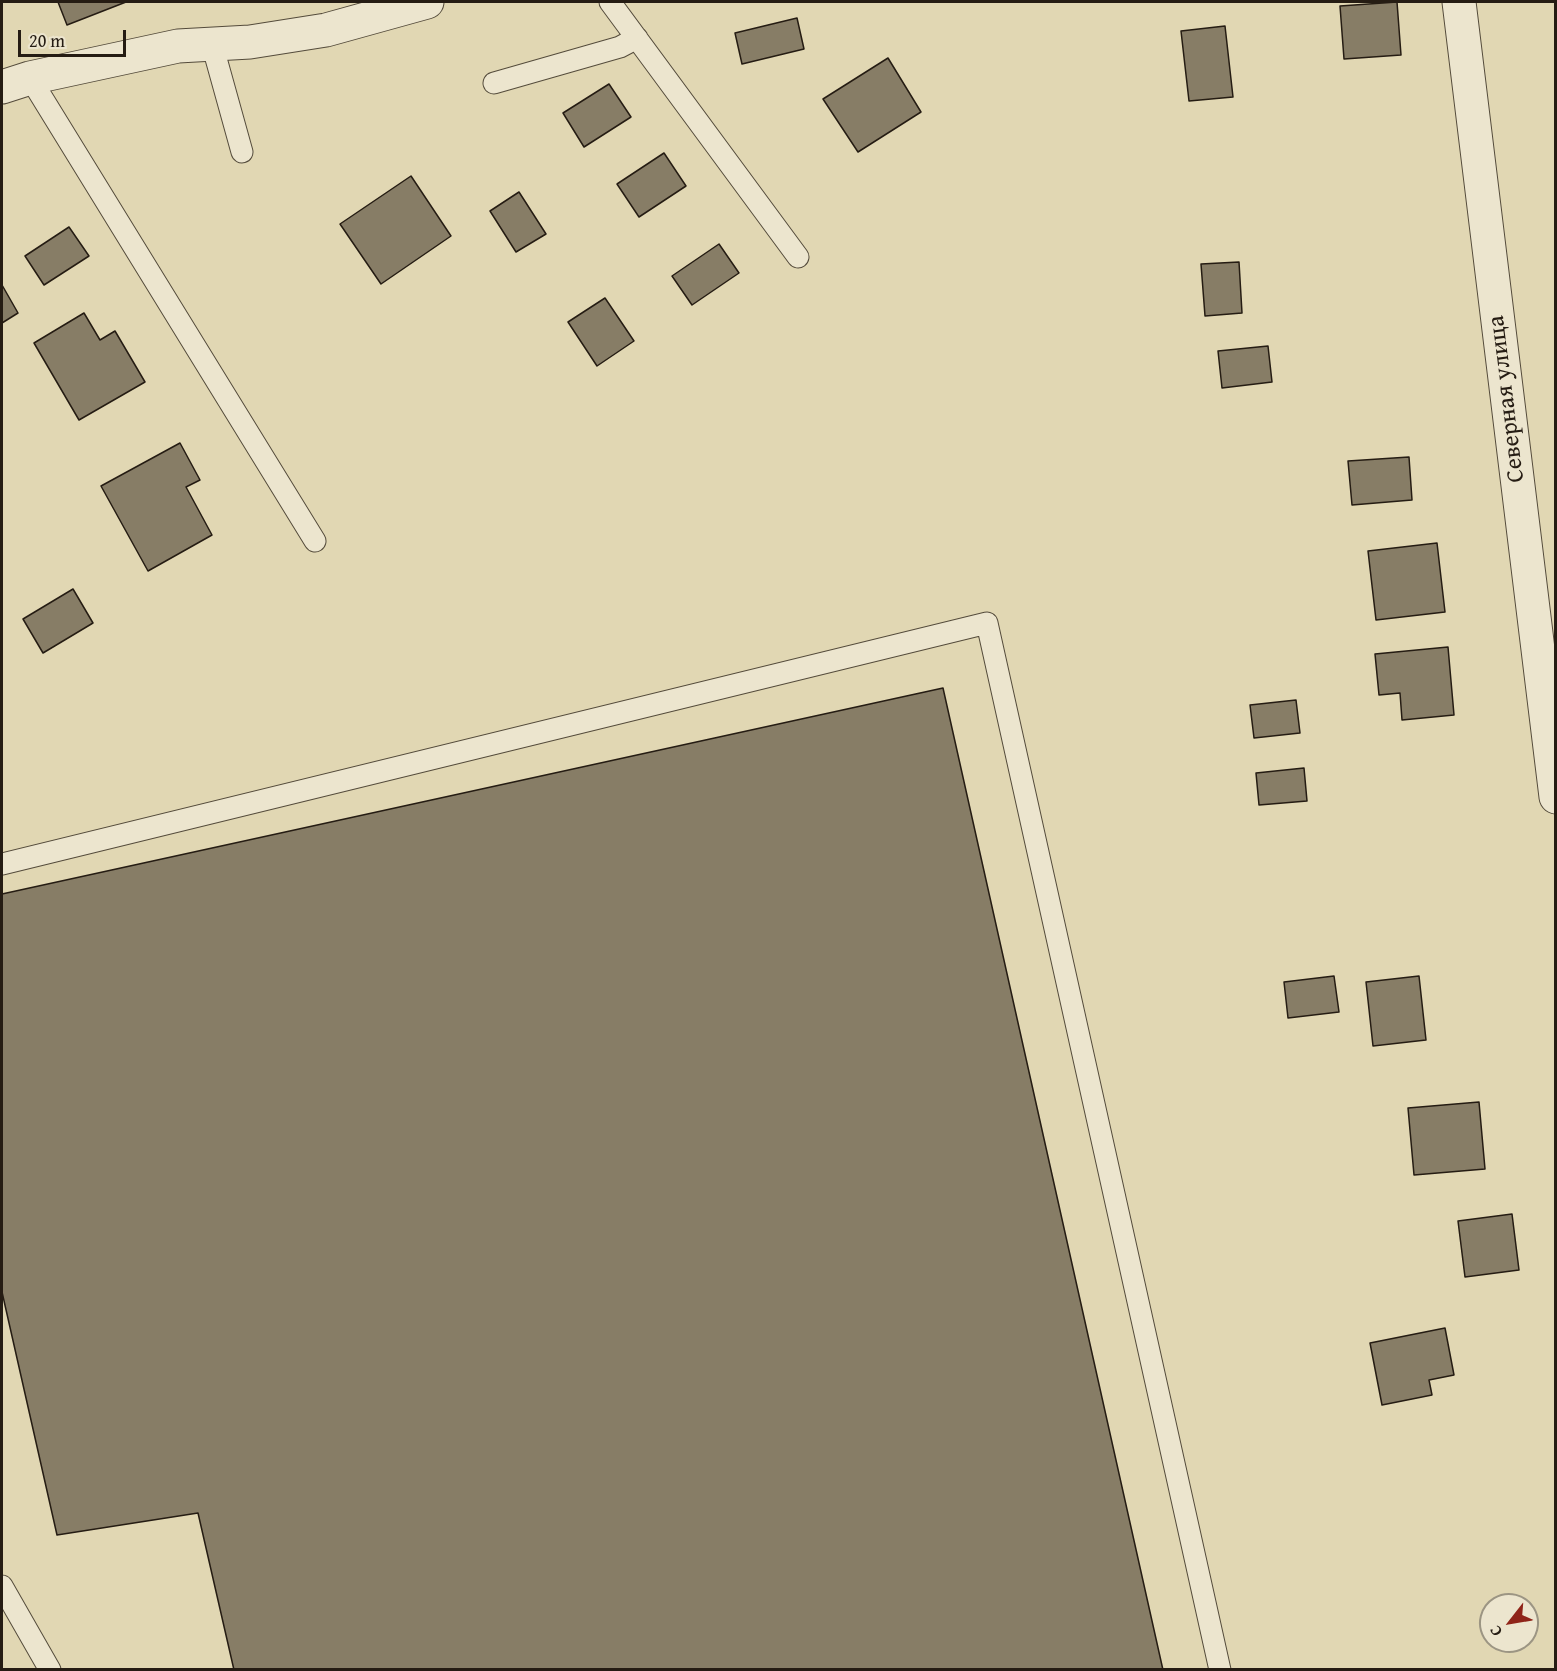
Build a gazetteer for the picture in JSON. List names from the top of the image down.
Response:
{
  "streets": {
    "street": ["Северная улица"]
  },
  "scale_bar": "20 m",
  "north": "bottom left"
}
